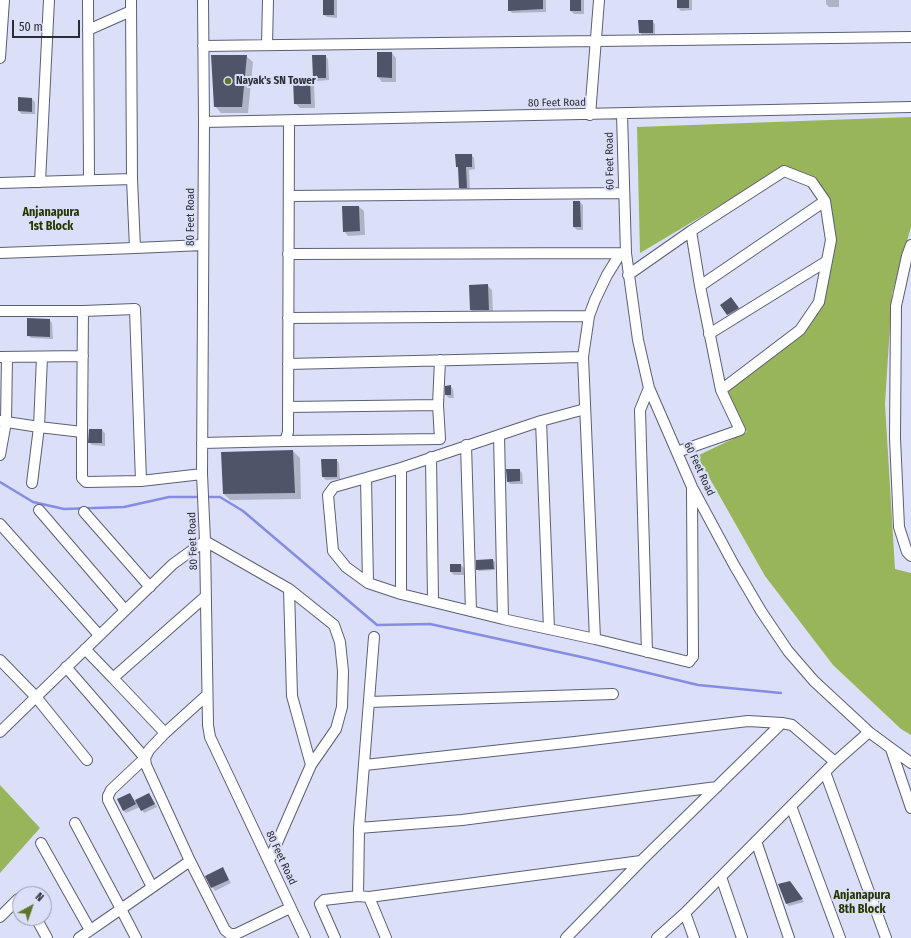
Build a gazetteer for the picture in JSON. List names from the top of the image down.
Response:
{
  "streets": {
    "street": ["80 Feet Road", "60 Feet Road"]
  },
  "crossings": [
    ["80 Feet Road", "60 Feet Road"]
  ],
  "districts": ["Anjanapura 1st Block", "Anjanapura 8th Block"],
  "places": ["Nayak's SN Tower"],
  "scale_bar": "50 m",
  "north": "top right"
}
